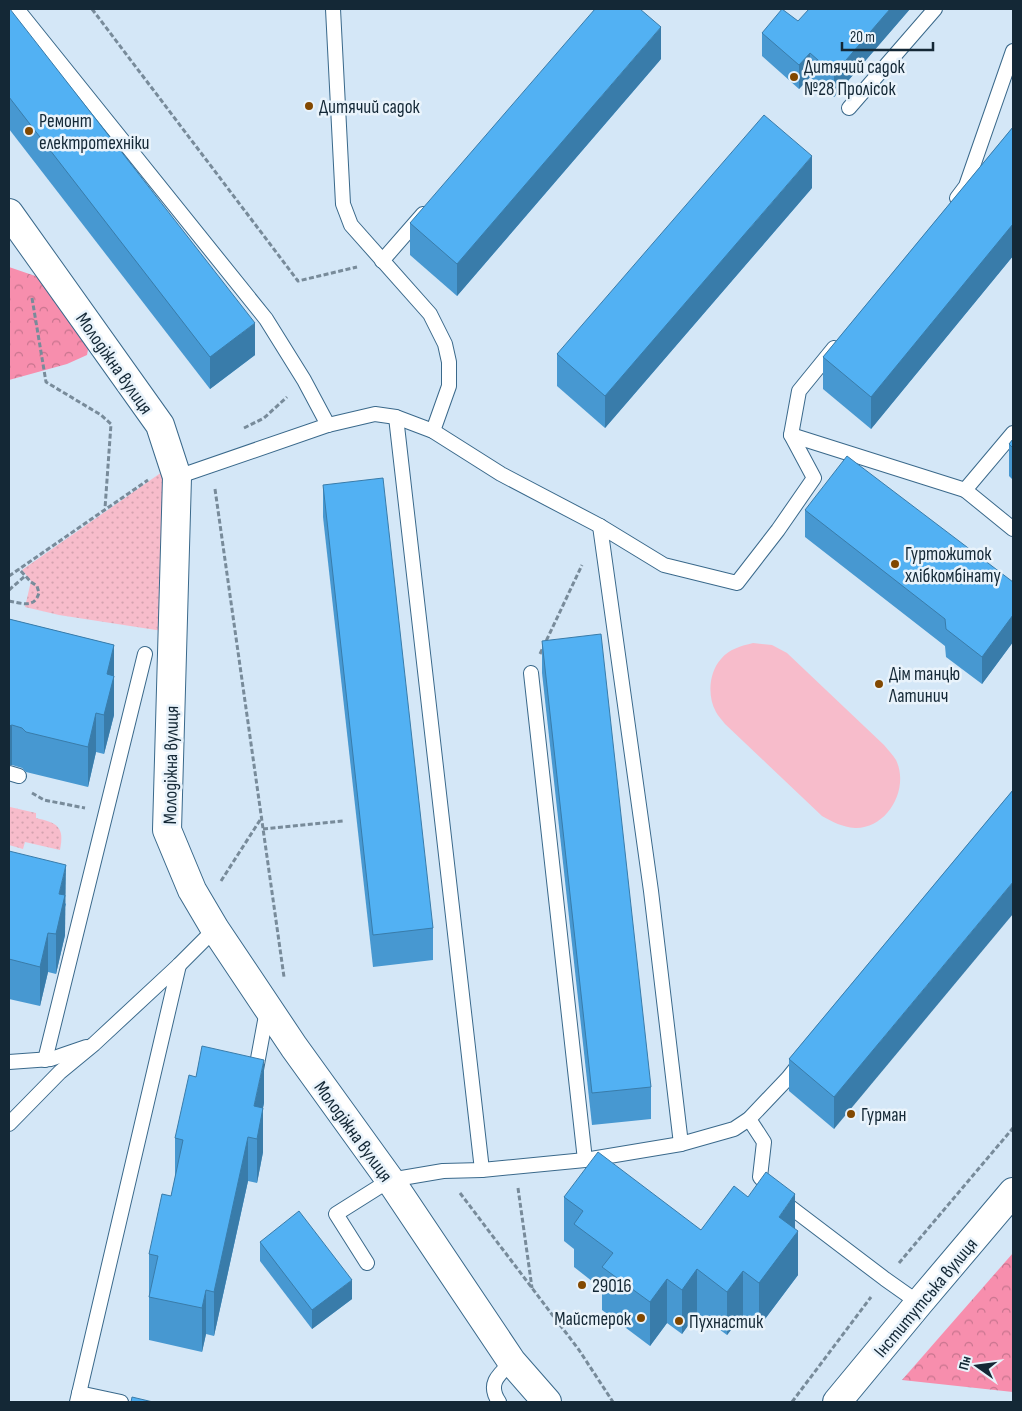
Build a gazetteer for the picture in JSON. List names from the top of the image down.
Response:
{
  "streets": {
    "street": ["Молодіжна вулиця", "Інститутська вулиця"]
  },
  "places": [
    "Дитячий садок №28 Пролісок",
    "Дитячий садок",
    "Ремонт електротехніки",
    "Гуртожиток хлібкомбінату",
    "Дім танцю Латинич",
    "Гурман",
    "29016",
    "Майстерок",
    "Пухнастик"
  ],
  "scale_bar": "20 m",
  "north": "left"
}
